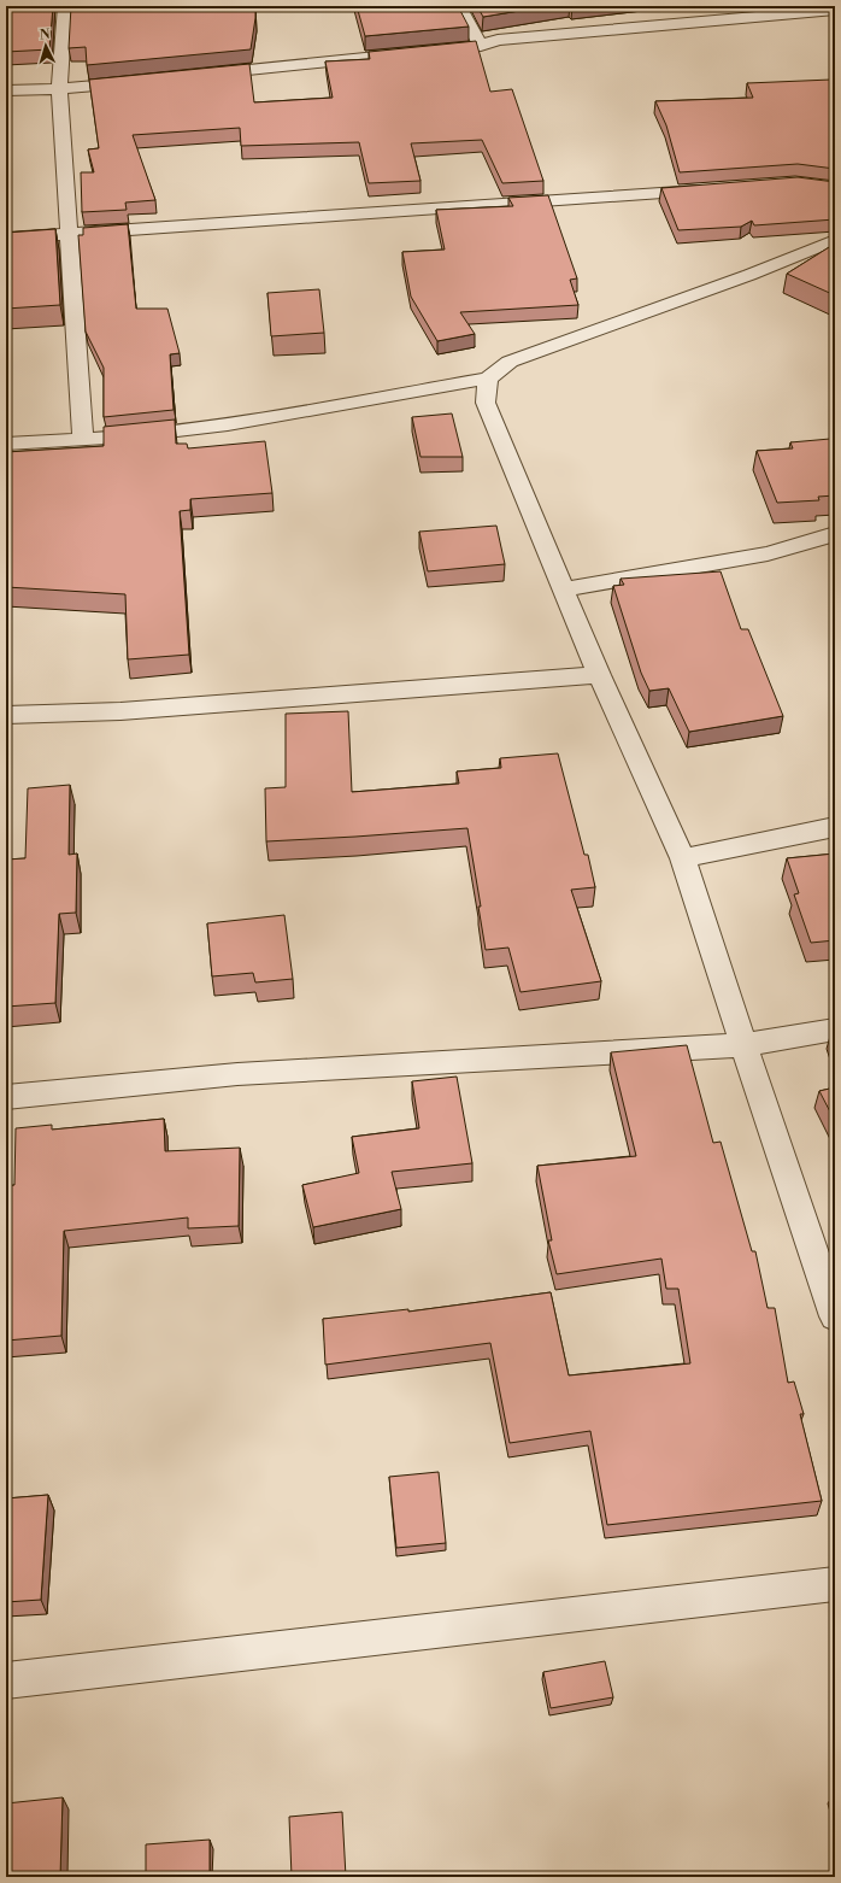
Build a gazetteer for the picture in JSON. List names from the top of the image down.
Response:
{
  "north": "top"
}
